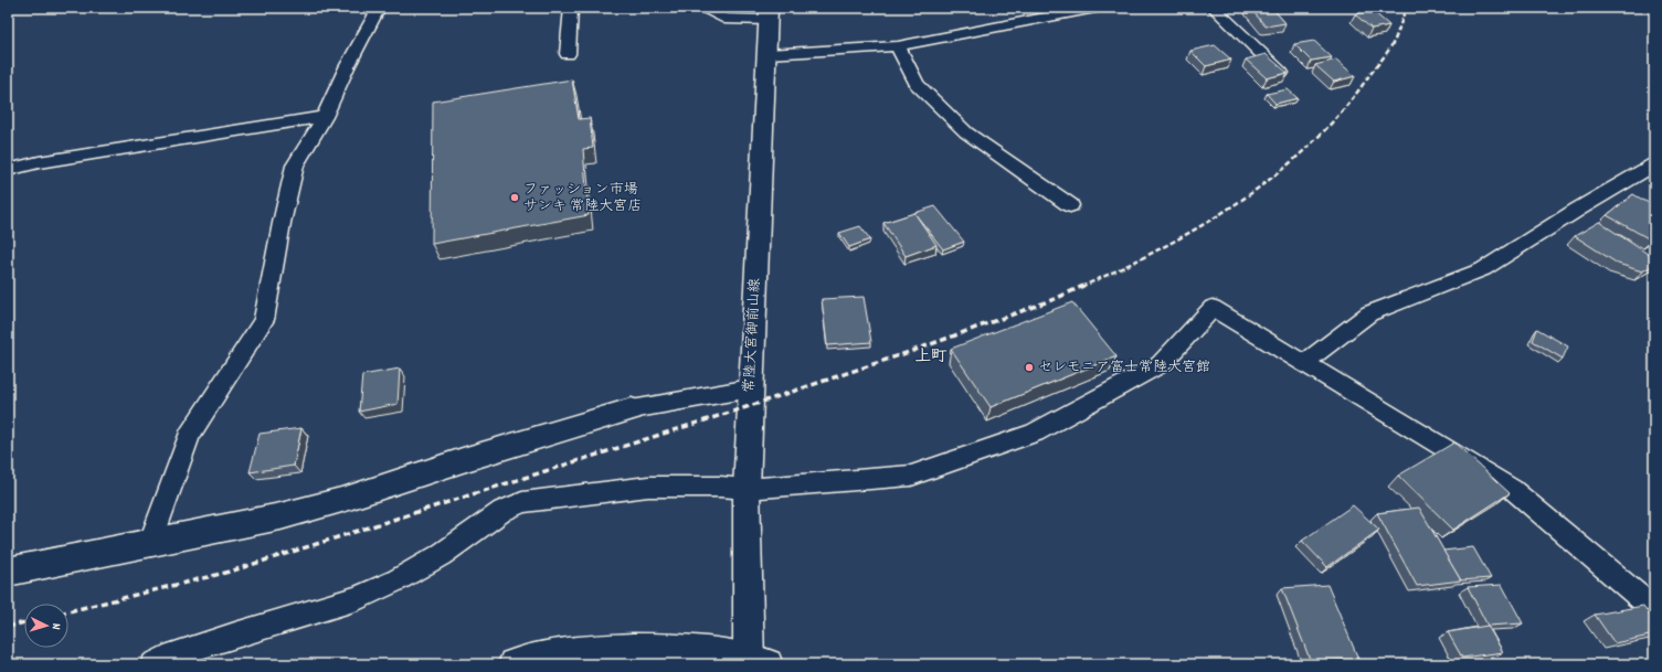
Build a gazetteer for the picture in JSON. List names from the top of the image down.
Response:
{
  "streets": {
    "main road": ["常陸大宮御前山線"]
  },
  "districts": ["上町"],
  "places": ["ファッション市場 サンキ 常陸大宮店", "セレモニア富士常陸大宮館"],
  "north": "right"
}
